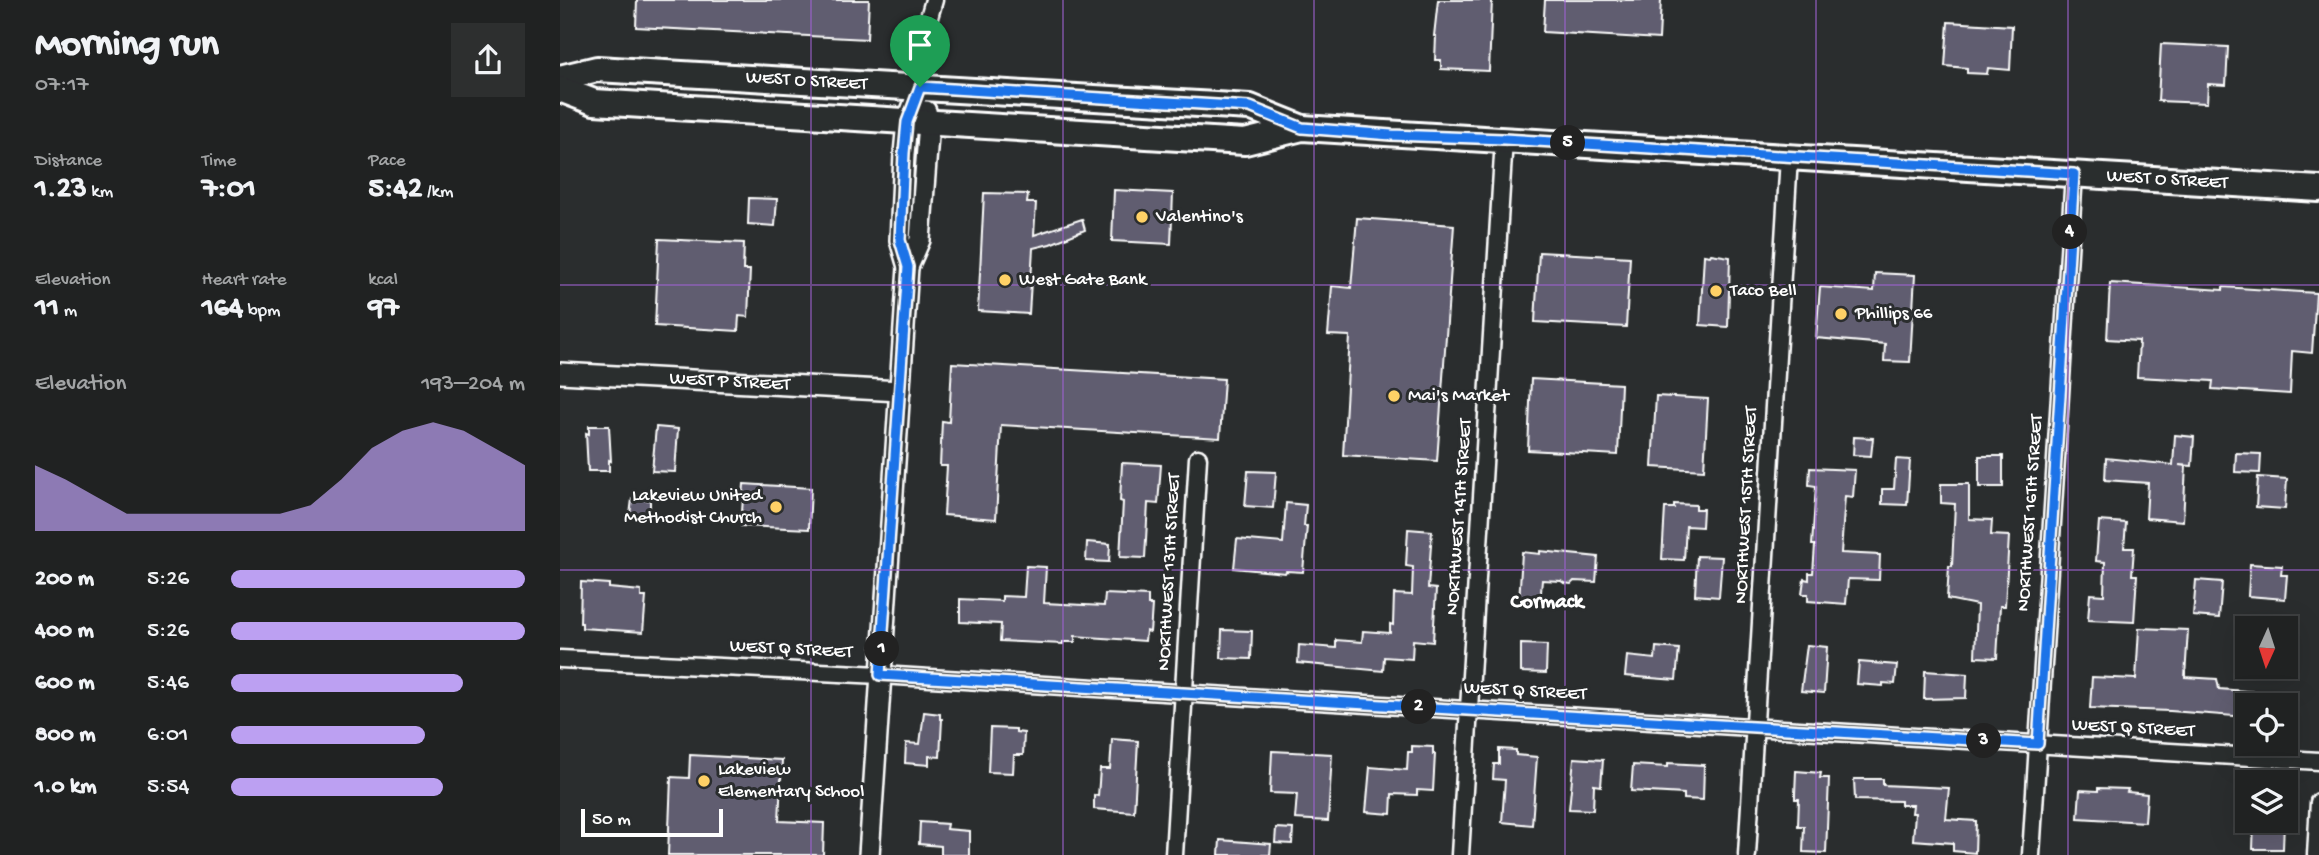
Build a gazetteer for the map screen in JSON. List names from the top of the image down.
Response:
{
  "streets": {
    "main road": ["WEST O STREET"],
    "street": [
      "WEST P STREET",
      "NORTHWEST 15TH STREET",
      "NORTHWEST 16TH STREET",
      "NORTHWEST 14TH STREET",
      "NORTHWEST 13TH STREET",
      "WEST Q STREET"
    ]
  },
  "crossings": [
    ["WEST O STREET", "NORTHWEST 15TH STREET"],
    ["WEST O STREET", "NORTHWEST 16TH STREET"],
    ["WEST O STREET", "NORTHWEST 14TH STREET"],
    ["NORTHWEST 15TH STREET", "WEST Q STREET"],
    ["NORTHWEST 16TH STREET", "WEST Q STREET"],
    ["NORTHWEST 14TH STREET", "WEST Q STREET"],
    ["NORTHWEST 13TH STREET", "WEST Q STREET"]
  ],
  "districts": ["Cormack"],
  "places": [
    "Valentino's",
    "West Gate Bank",
    "Taco Bell",
    "Phillips 66",
    "Mai's Market",
    "Lakeview United Methodist Church",
    "Lakeview Elementary School"
  ],
  "scale_bar": "50 m",
  "north": "bottom",
  "page": {
    "heading": ["Morning run", "07:17"],
    "stats": [
      ["Distance", "1.23 km"],
      ["Time", "7:01"],
      ["Pace", "5:42 /km"],
      ["Elevation", "11 m"],
      ["Heart rate", "164 bpm"],
      ["kcal", "97"]
    ],
    "pins": [
      "5",
      "4",
      "1",
      "2",
      "3"
    ],
    "chart": ["Elevation", "193–204 m"],
    "list": [
      {
        "name": "200 m",
        "note": "5:26"
      },
      {
        "name": "400 m",
        "note": "5:26"
      },
      {
        "name": "600 m",
        "note": "5:46"
      },
      {
        "name": "800 m",
        "note": "6:01"
      },
      {
        "name": "1.0 km",
        "note": "5:54"
      }
    ],
    "scale": "50 m"
  }
}
